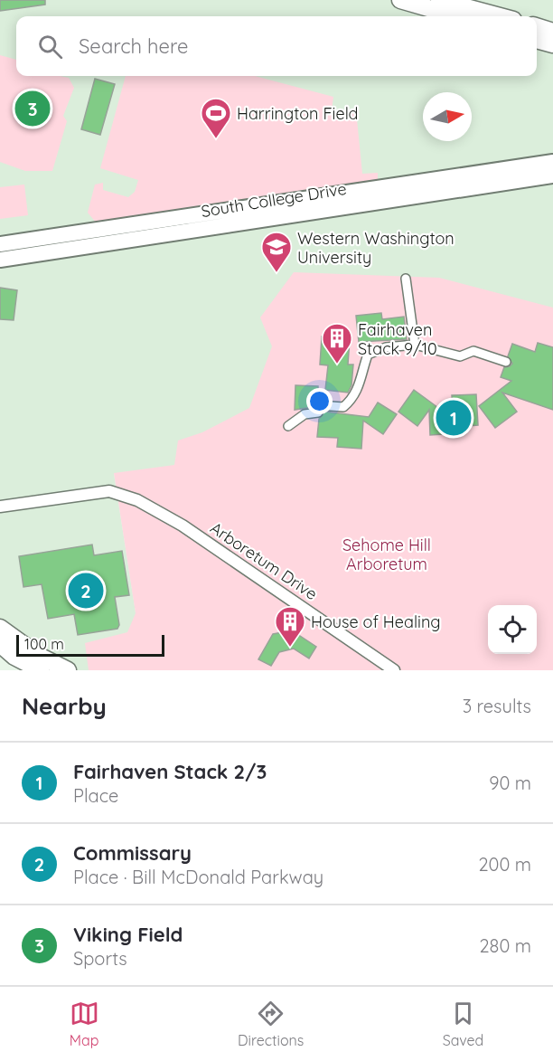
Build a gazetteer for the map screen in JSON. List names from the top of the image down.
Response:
{
  "streets": {
    "street": ["South College Drive", "Arboretum Drive"]
  },
  "parks": ["Sehome Hill Arboretum"],
  "places": {
    "sports": ["Harrington Field"],
    "school or university": ["Western Washington University"],
    "building": ["Fairhaven Stack 9/10", "House of Healing"]
  },
  "scale_bar": "100 m",
  "north": "right",
  "page": {
    "search": "Search here",
    "pins": ["3", "1", "2"],
    "scale": "100 m",
    "heading": ["Nearby", "3 results"],
    "list": [
      {
        "mark": "1",
        "name": "Fairhaven Stack 2/3",
        "note": "Place",
        "value": "90 m"
      },
      {
        "mark": "2",
        "name": "Commissary",
        "note": "Place · Bill McDonald Parkway",
        "value": "200 m"
      },
      {
        "mark": "3",
        "name": "Viking Field",
        "note": "Sports",
        "value": "280 m"
      }
    ],
    "nav": ["Map", "Directions", "Saved"]
  }
}
